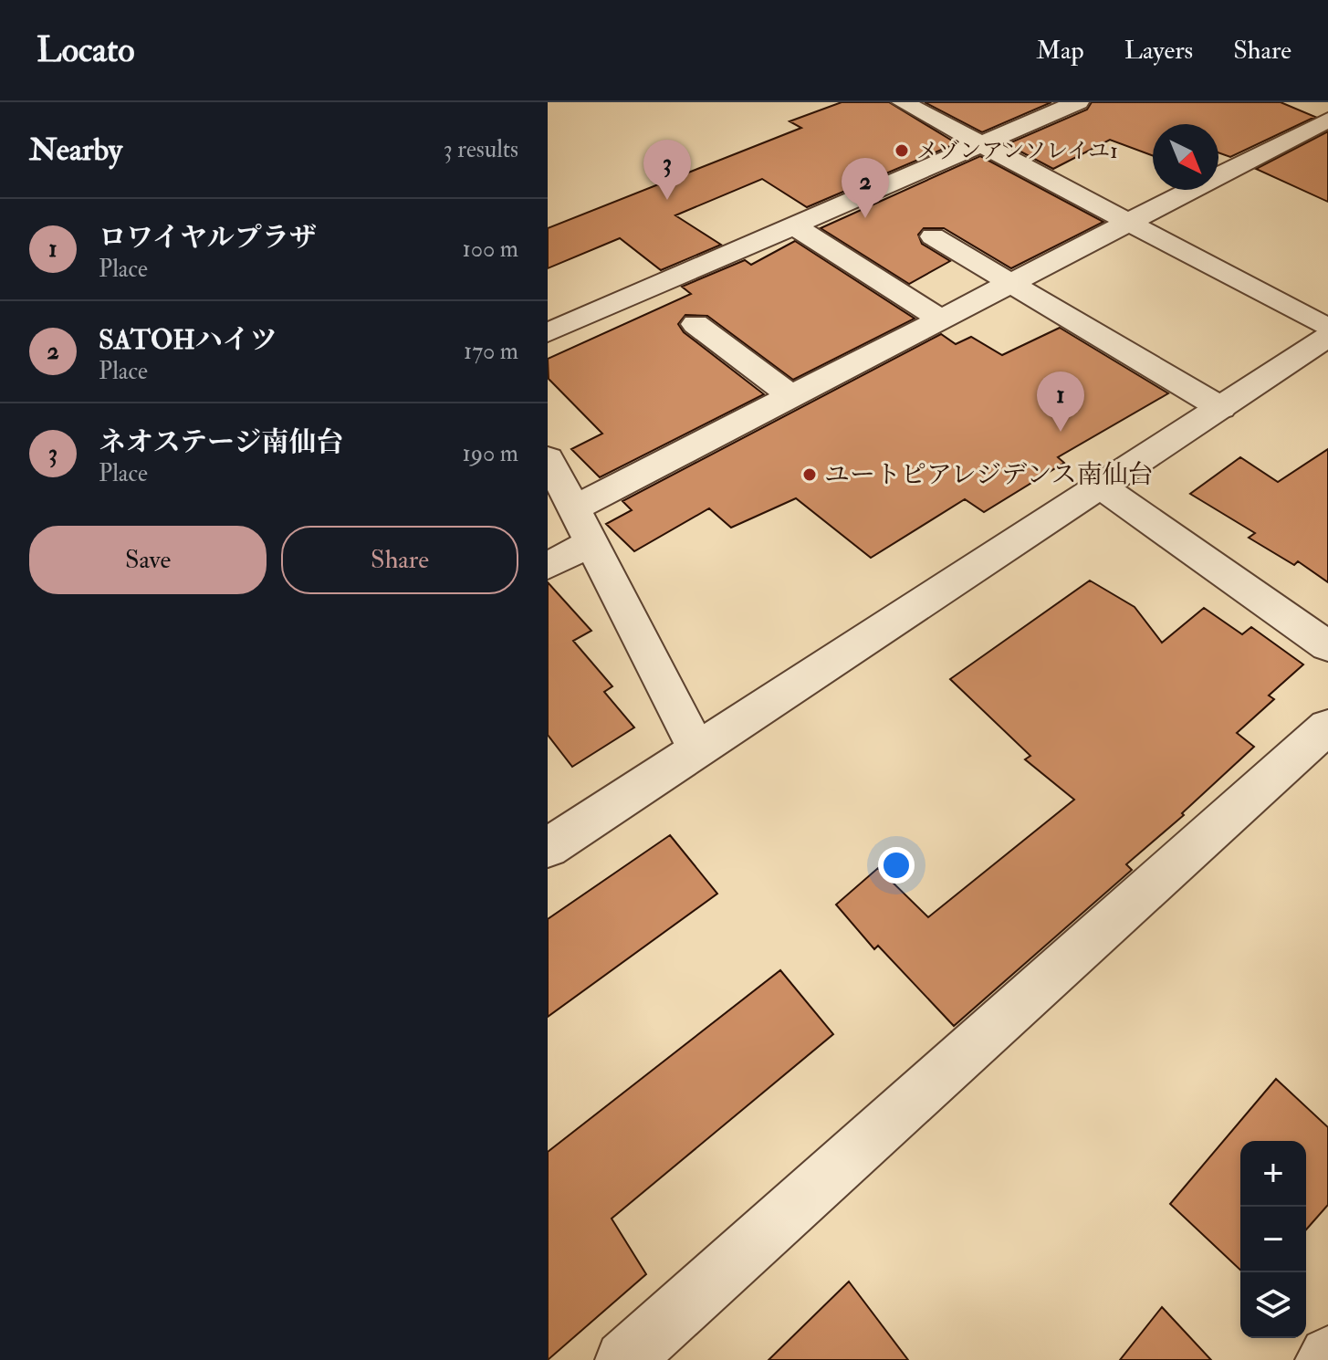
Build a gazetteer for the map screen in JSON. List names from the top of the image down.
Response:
{
  "places": ["メゾンアンソレイユ1", "ユートピアレジデンス南仙台"],
  "north": "bottom right",
  "page": {
    "header": "Locato",
    "nav": ["Map", "Layers", "Share"],
    "heading": ["Nearby", "3 results"],
    "pins": ["3", "2", "1"],
    "list": [
      {
        "mark": "1",
        "name": "ロワイヤルプラザ",
        "note": "Place",
        "value": "100 m"
      },
      {
        "mark": "2",
        "name": "SATOHハイツ",
        "note": "Place",
        "value": "170 m"
      },
      {
        "mark": "3",
        "name": "ネオステージ南仙台",
        "note": "Place",
        "value": "190 m"
      }
    ],
    "buttons": ["Save", "Share"],
    "map_buttons": ["+", "−"]
  }
}
